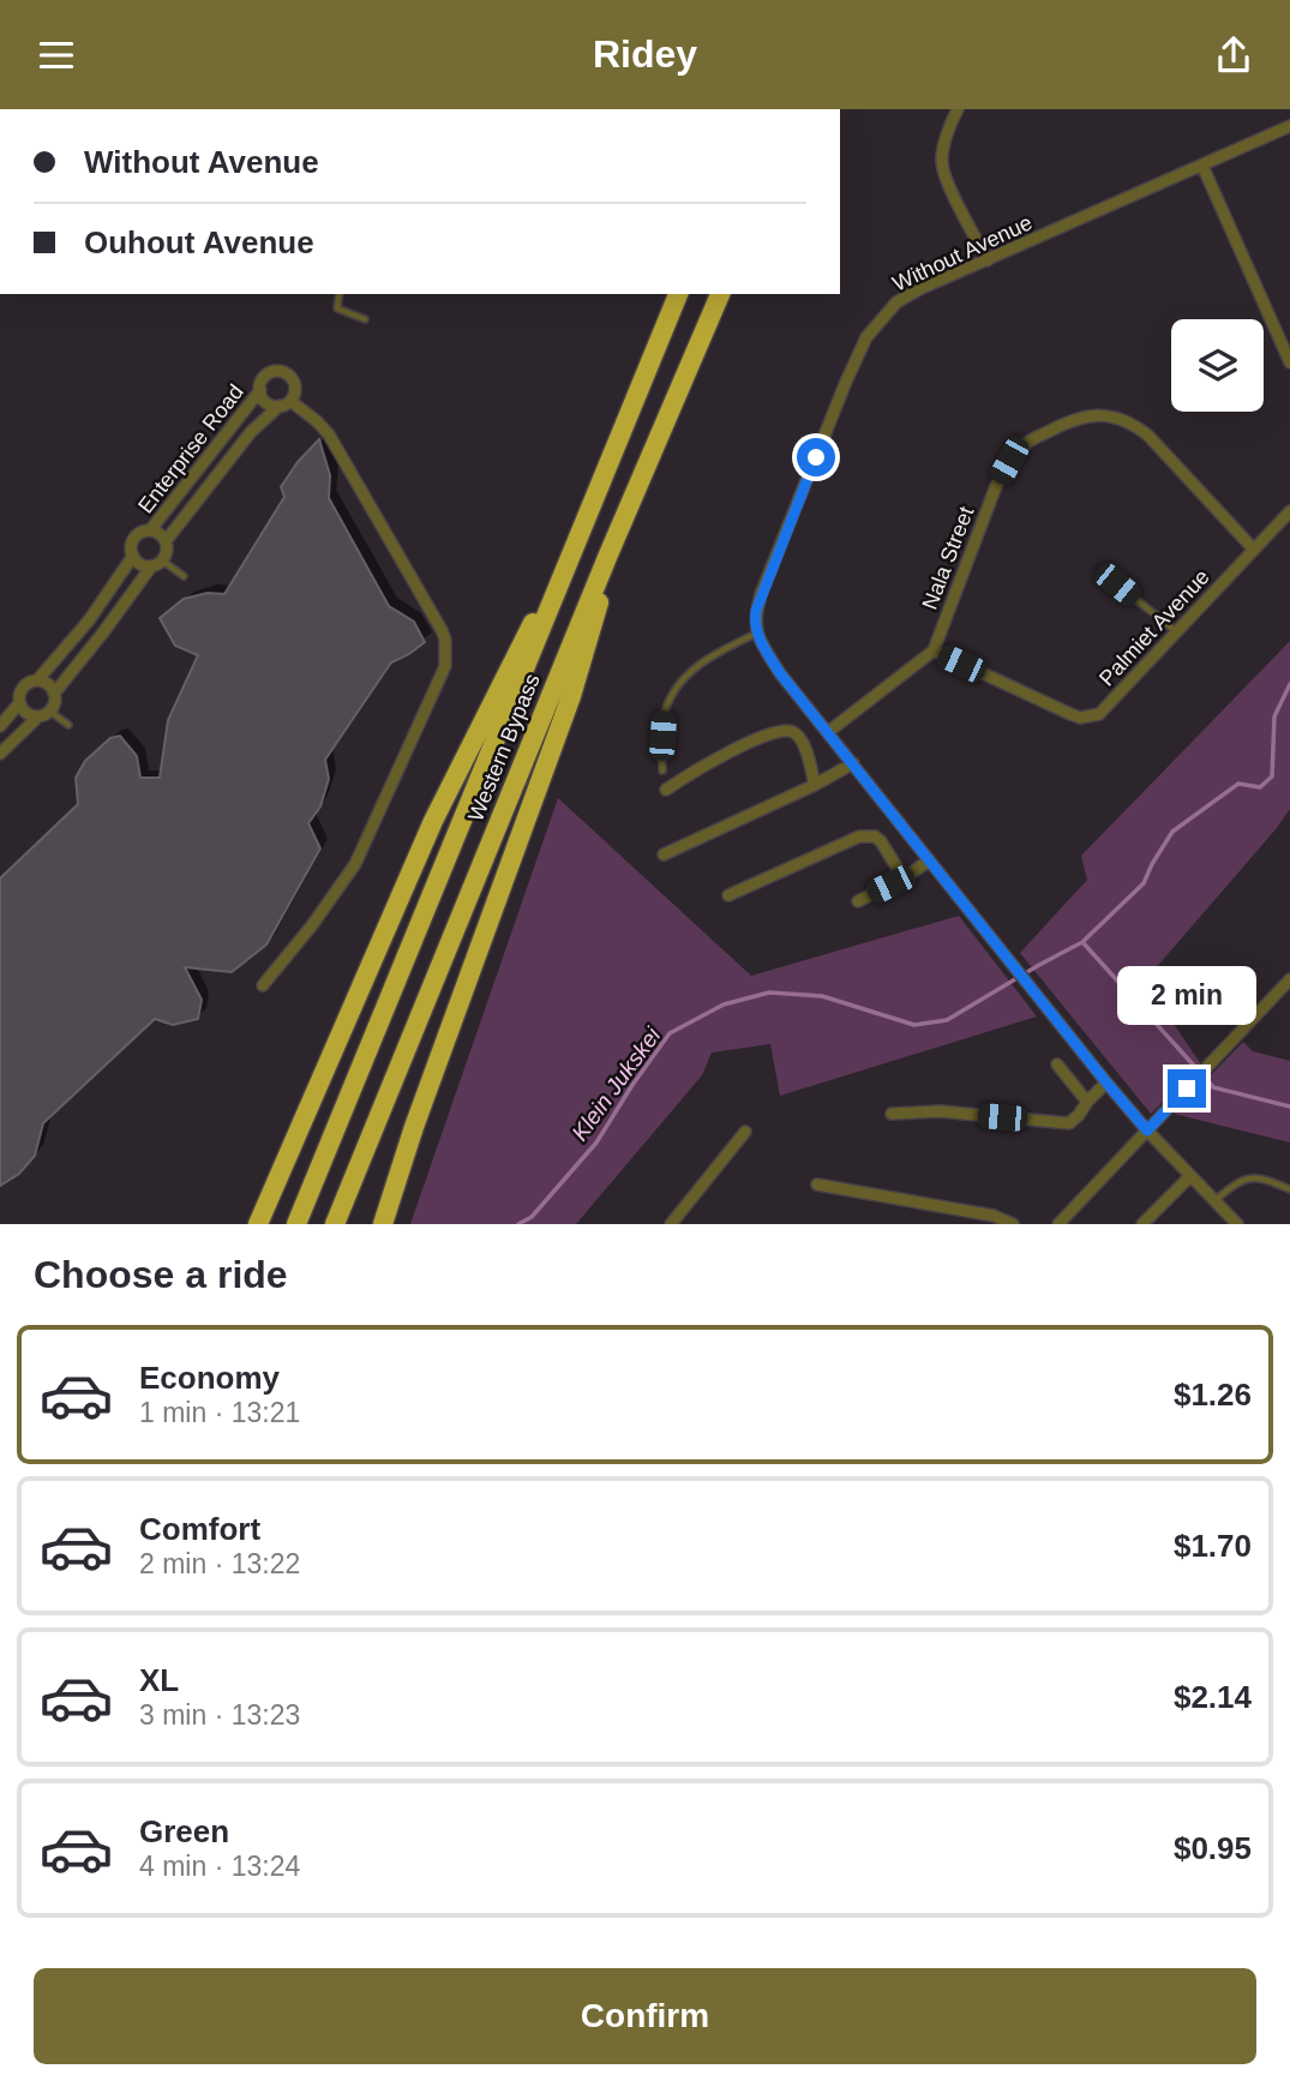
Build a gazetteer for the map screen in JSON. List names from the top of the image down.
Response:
{
  "streets": {
    "highway": ["Western Bypass"],
    "street": [
      "Without Avenue",
      "Enterprise Road",
      "Nala Street",
      "Palmiet Avenue"
    ]
  },
  "crossings": [
    ["Nala Street", "Palmiet Avenue"]
  ],
  "water": ["Klein Jukskei"],
  "page": {
    "header": "Ridey",
    "banner": ["Without Avenue", "Ouhout Avenue"],
    "bubble": "2 min",
    "heading": "Choose a ride",
    "list": [
      {
        "name": "Economy",
        "note": "1 min · 13:21",
        "value": "$1.26"
      },
      {
        "name": "Comfort",
        "note": "2 min · 13:22",
        "value": "$1.70"
      },
      {
        "name": "XL",
        "note": "3 min · 13:23",
        "value": "$2.14"
      },
      {
        "name": "Green",
        "note": "4 min · 13:24",
        "value": "$0.95"
      }
    ],
    "buttons": "Confirm"
  }
}
